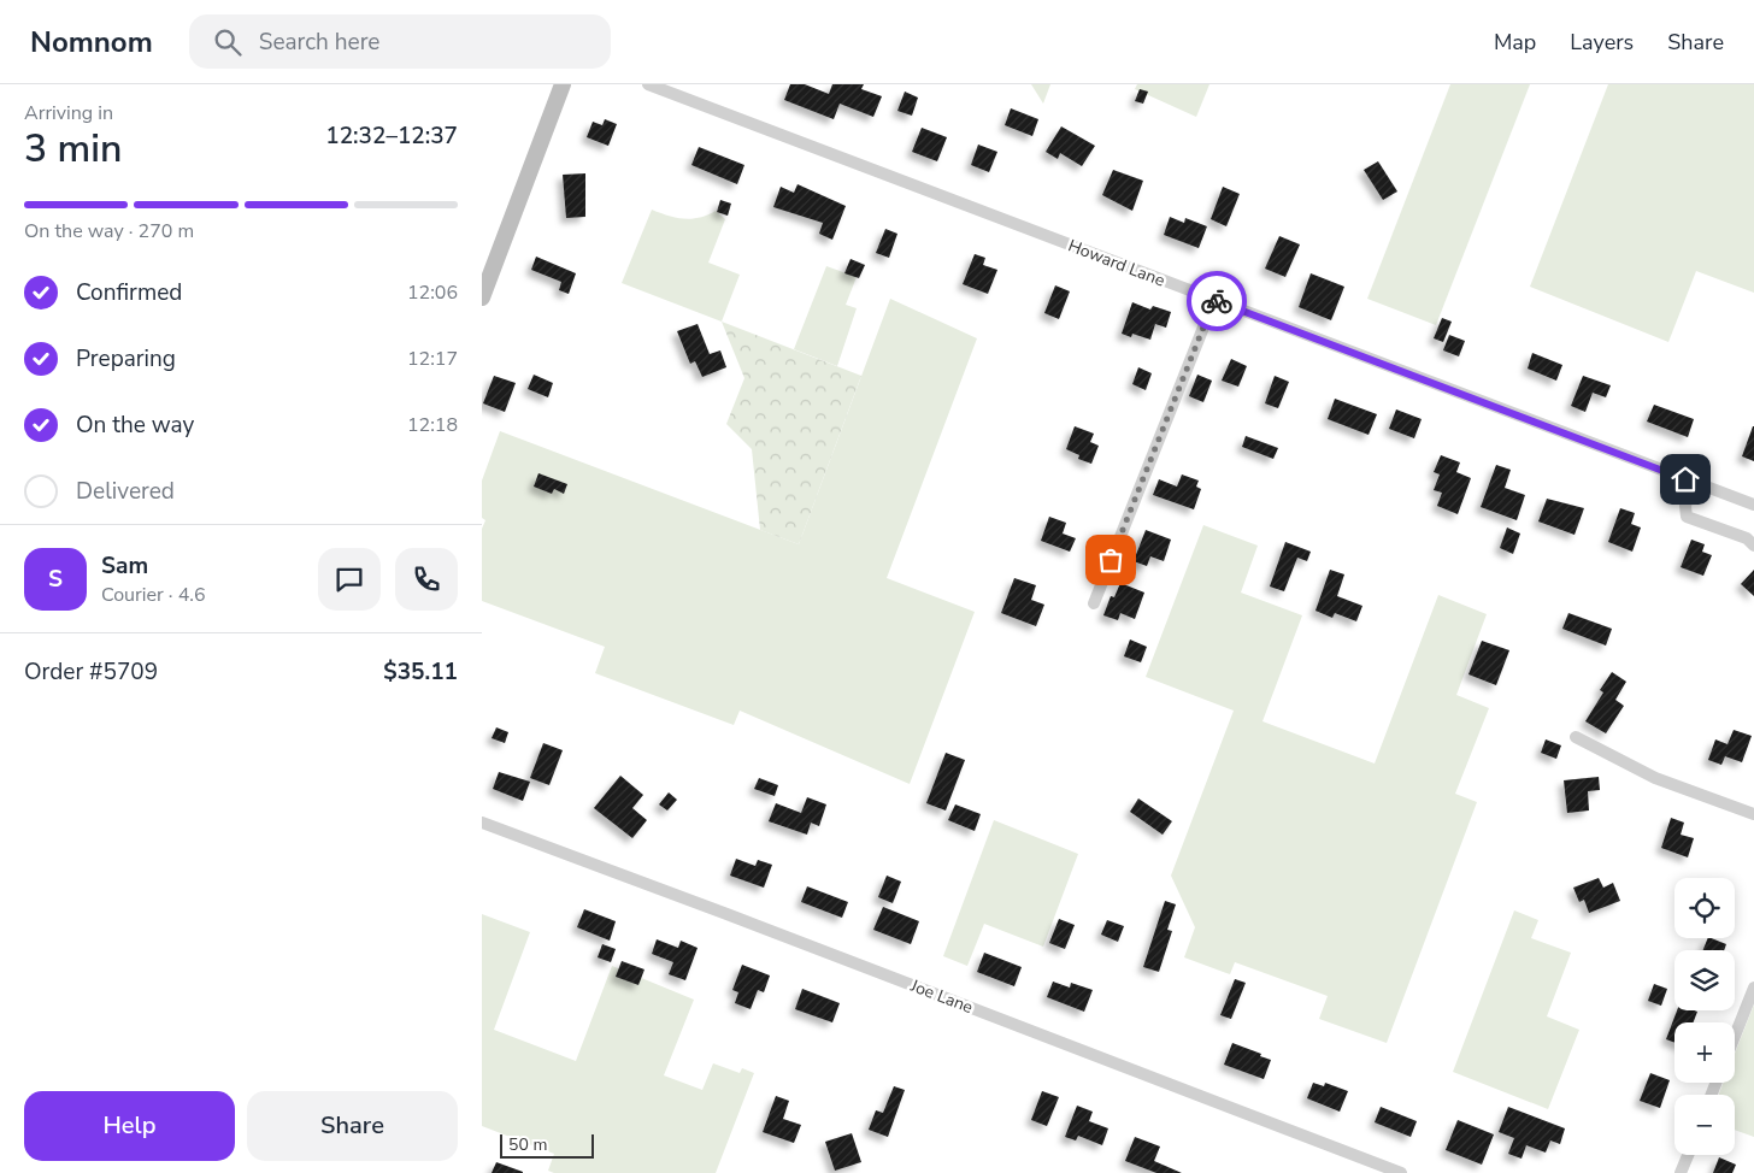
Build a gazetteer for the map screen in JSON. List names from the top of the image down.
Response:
{
  "streets": {
    "street": ["Howard Lane", "Joe Lane"]
  },
  "scale_bar": "50 m",
  "page": {
    "header": "Nomnom",
    "search": "Search here",
    "nav": ["Map", "Layers", "Share"],
    "heading": ["3 min", "Arriving in", "12:32–12:37"],
    "panel": [
      "Sam",
      "Courier · 4.6",
      "Order #5709",
      "$35.11"
    ],
    "bar": "On the way · 270 m",
    "list": [
      ["Confirmed", "12:06"],
      ["Preparing", "12:17"],
      ["On the way", "12:18"],
      "Delivered"
    ],
    "round": "S",
    "map_buttons": ["+", "−"],
    "buttons": ["Help", "Share"],
    "scale": "50 m"
  }
}
